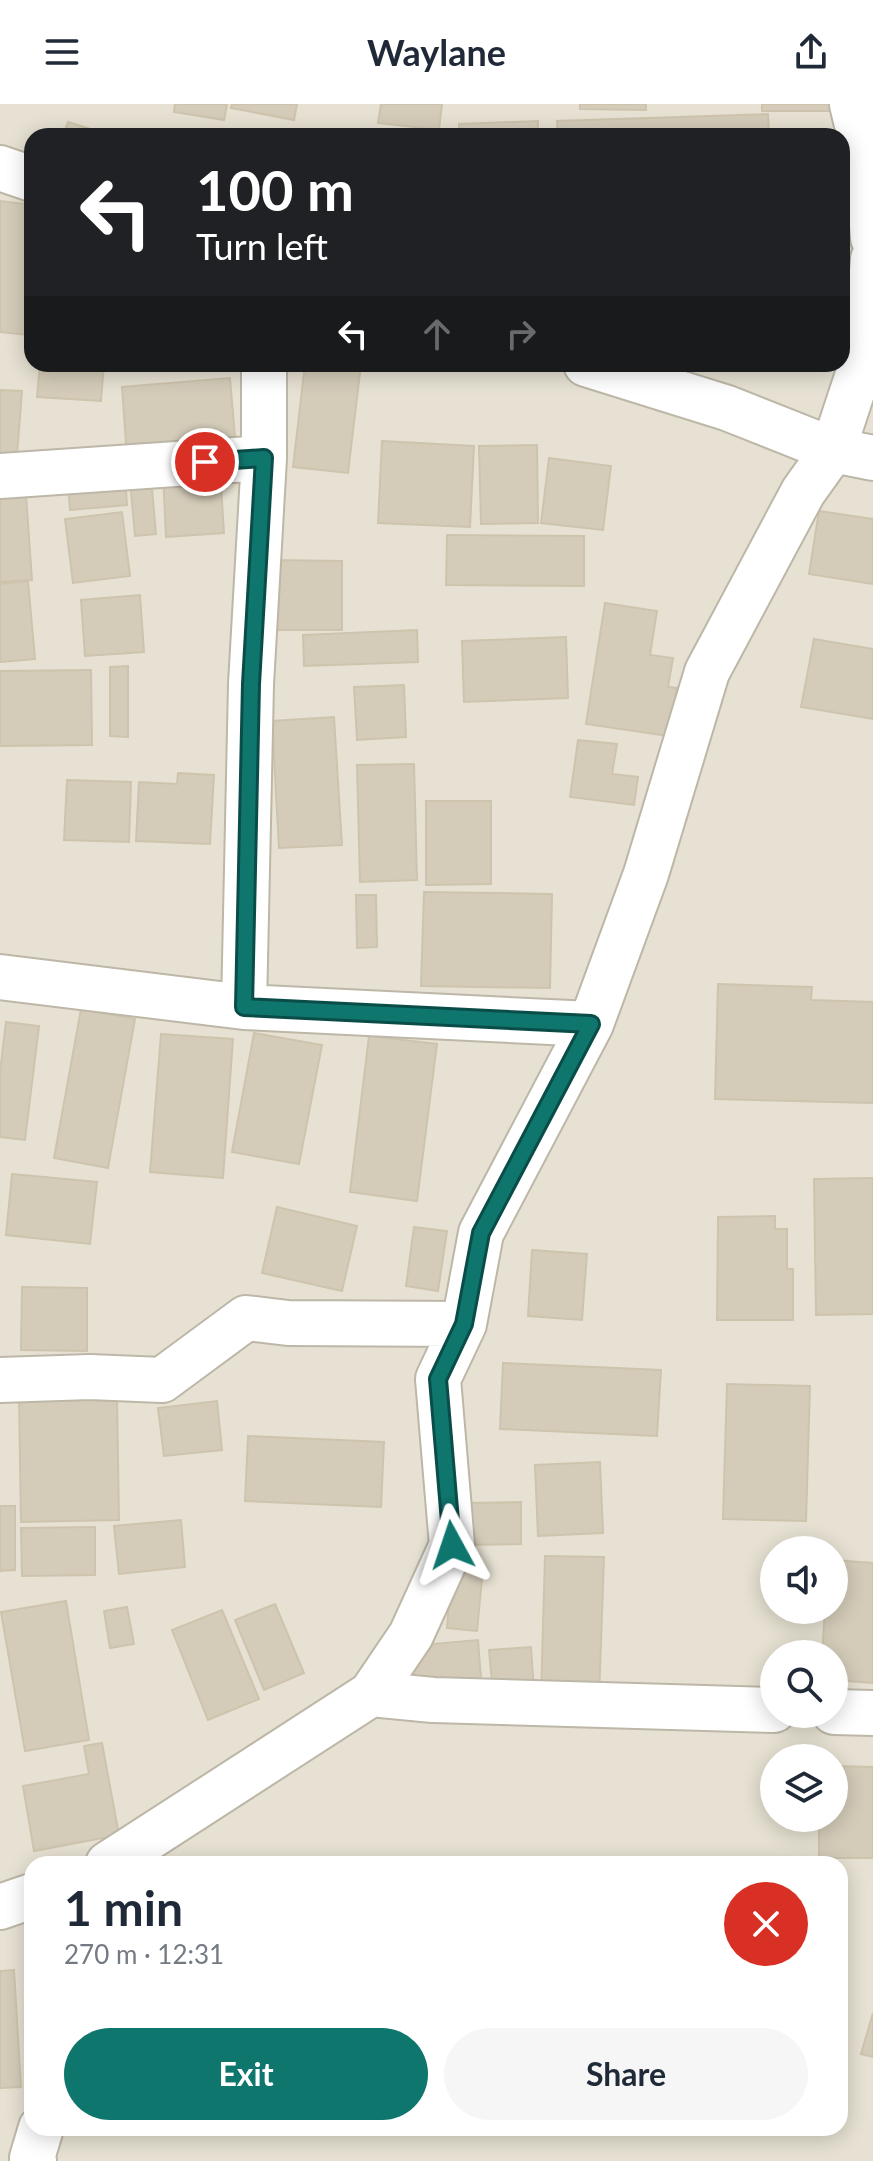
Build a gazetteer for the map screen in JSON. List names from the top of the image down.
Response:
{
  "page": {
    "header": "Waylane",
    "turn": ["100 m", "Turn left"],
    "heading": ["1 min", "270 m · 12:31"],
    "buttons": ["Exit", "Share"]
  }
}
